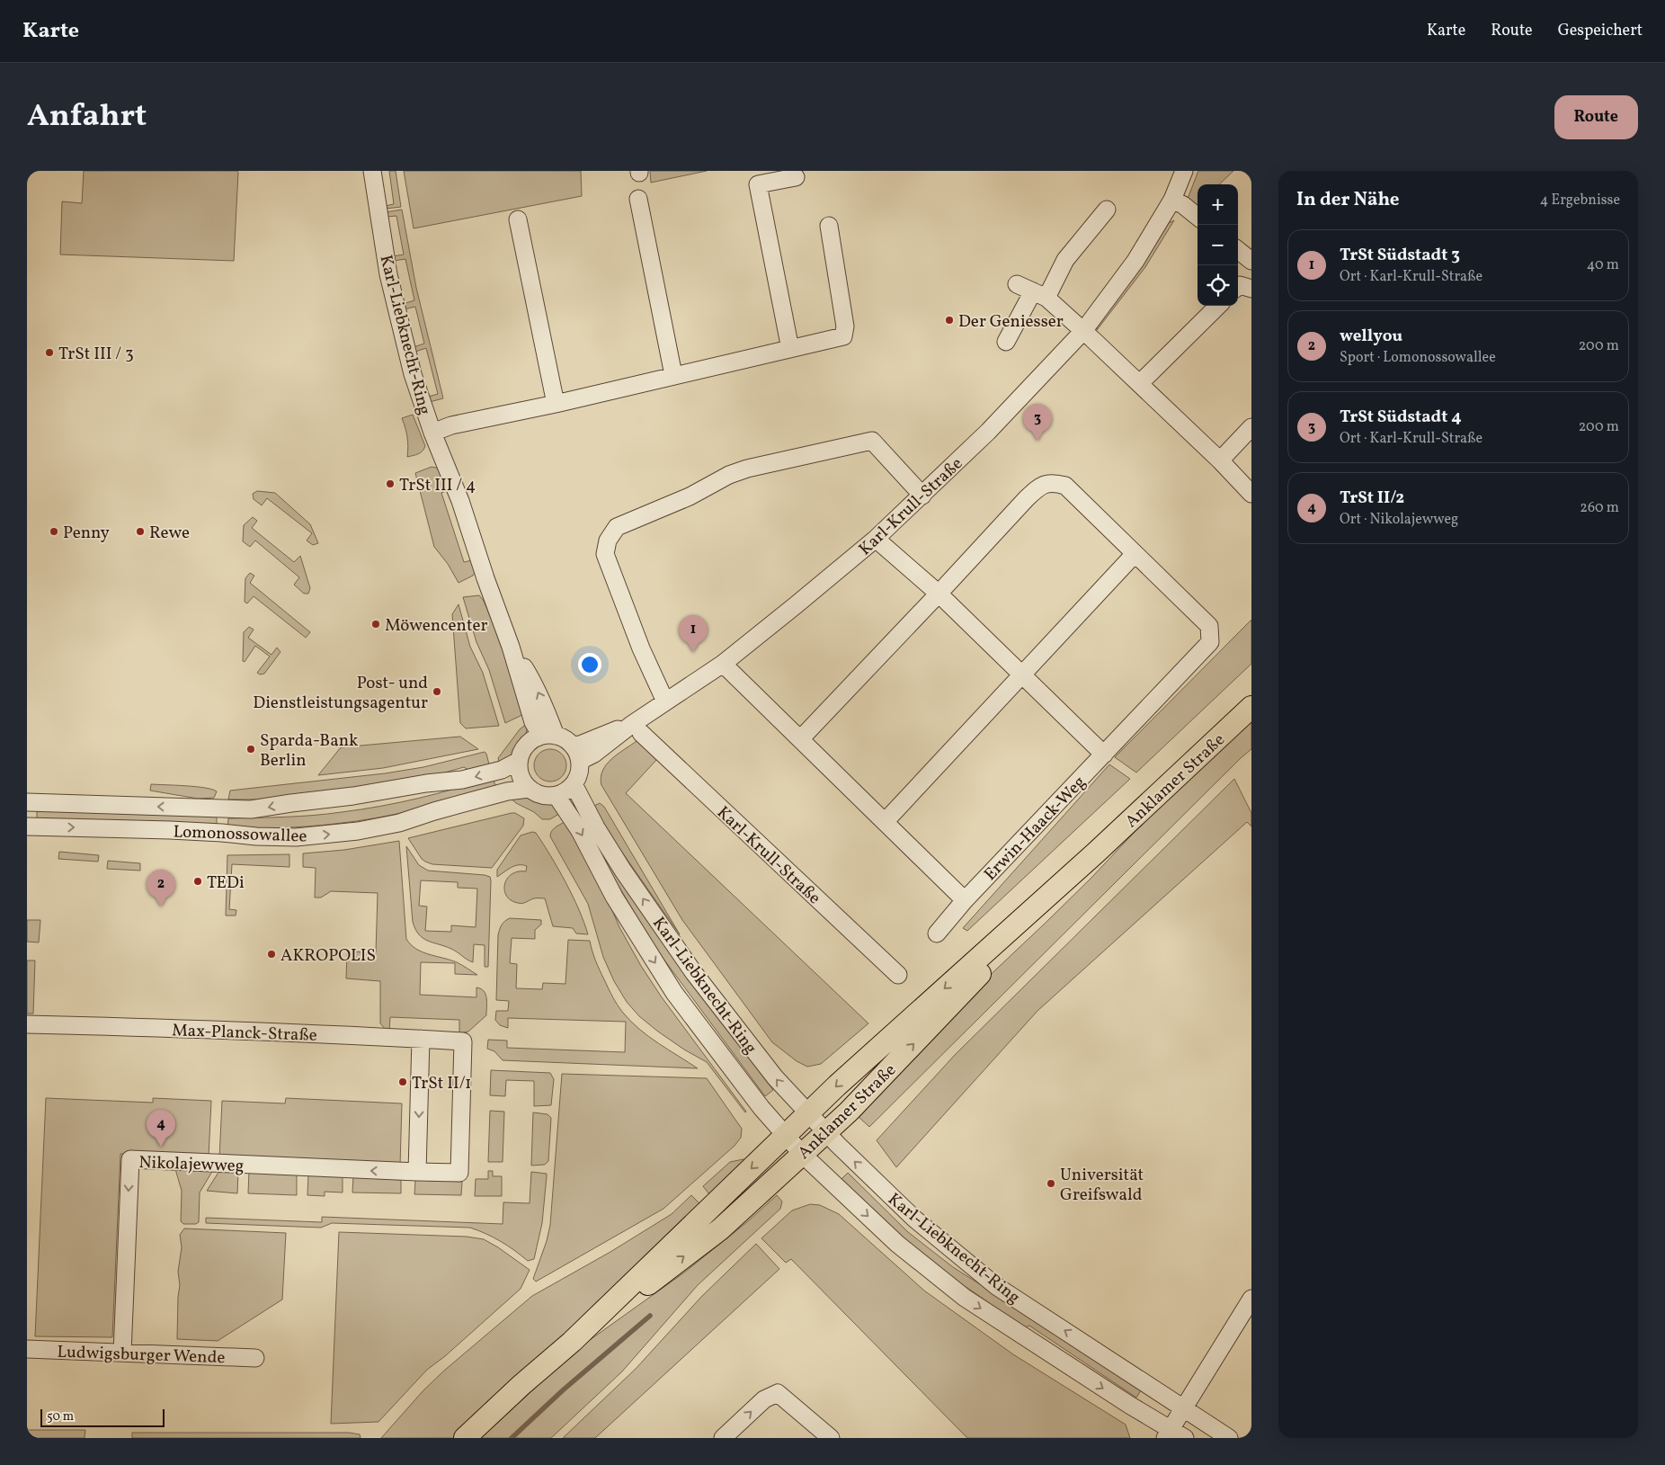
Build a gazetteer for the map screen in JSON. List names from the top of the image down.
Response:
{
  "streets": {
    "main road": ["Anklamer Straße"],
    "street": [
      "Karl-Liebknecht-Ring",
      "Karl-Krull-Straße",
      "Erwin-Haack-Weg",
      "Lomonossowallee",
      "Max-Planck-Straße",
      "Nikolajewweg",
      "Ludwigsburger Wende"
    ]
  },
  "crossings": [
    ["Karl-Liebknecht-Ring", "Karl-Krull-Straße"],
    ["Karl-Liebknecht-Ring", "Anklamer Straße"],
    ["Karl-Liebknecht-Ring", "Lomonossowallee"],
    ["Karl-Krull-Straße", "Lomonossowallee"],
    ["Max-Planck-Straße", "Nikolajewweg"],
    ["Nikolajewweg", "Ludwigsburger Wende"]
  ],
  "places": [
    "Der Geniesser",
    "TrSt III / 3",
    "TrSt III / 4",
    "Penny",
    "Rewe",
    "Möwencenter",
    "Post- und Dienstleistungsagentur",
    "Sparda-Bank Berlin",
    "TEDi",
    "AKROPOLIS",
    "TrSt II/1",
    "Universität Greifswald"
  ],
  "scale_bar": "50 m",
  "page": {
    "header": "Karte",
    "nav": ["Karte", "Route", "Gespeichert"],
    "title": "Anfahrt",
    "buttons": "Route",
    "heading": ["In der Nähe", "4 Ergebnisse"],
    "map_buttons": ["+", "−"],
    "list": [
      {
        "mark": "1",
        "name": "TrSt Südstadt 3",
        "note": "Ort · Karl-Krull-Straße",
        "value": "40 m"
      },
      {
        "mark": "2",
        "name": "wellyou",
        "note": "Sport · Lomonossowallee",
        "value": "200 m"
      },
      {
        "mark": "3",
        "name": "TrSt Südstadt 4",
        "note": "Ort · Karl-Krull-Straße",
        "value": "200 m"
      },
      {
        "mark": "4",
        "name": "TrSt II/2",
        "note": "Ort · Nikolajewweg",
        "value": "260 m"
      }
    ],
    "pins": [
      "3",
      "1",
      "2",
      "4"
    ],
    "scale": "50 m"
  }
}
